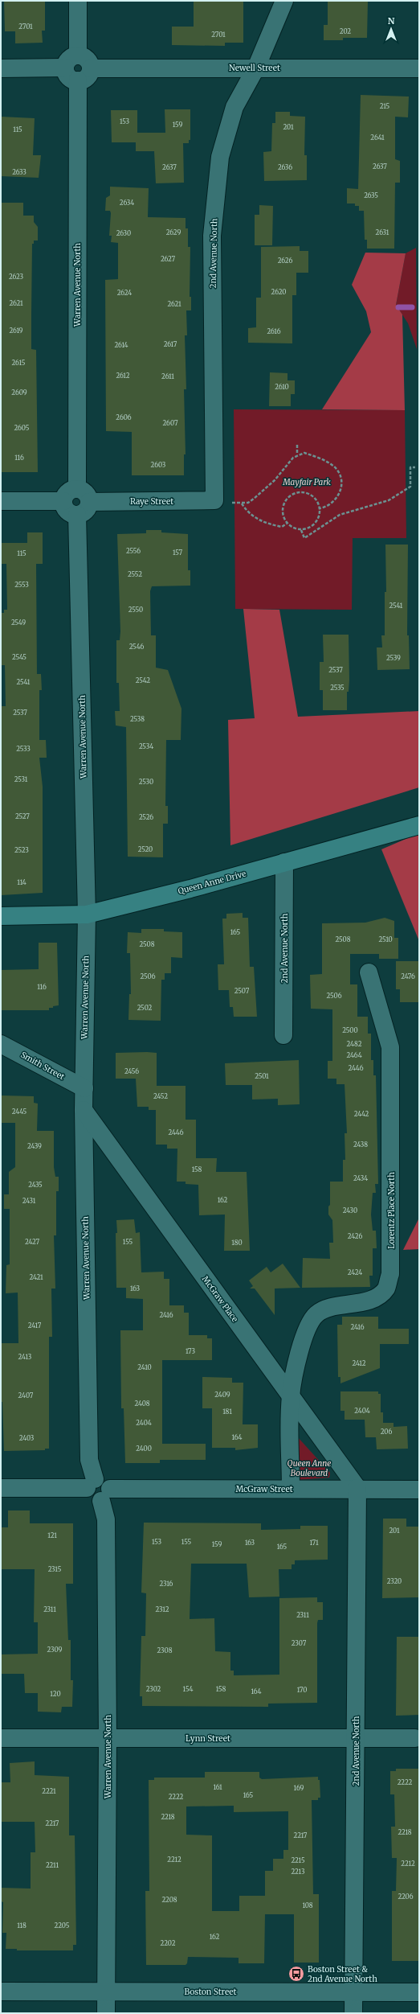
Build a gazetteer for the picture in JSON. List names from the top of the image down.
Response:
{
  "streets": {
    "main road": ["Queen Anne Drive"],
    "street": [
      "Newell Street",
      "2nd Avenue North",
      "Warren Avenue North",
      "Raye Street",
      "Smith Street",
      "Lorentz Place North",
      "McGraw Place",
      "McGraw Street",
      "Lynn Street",
      "Boston Street"
    ]
  },
  "crossings": [
    ["Newell Street", "2nd Avenue North"],
    ["Newell Street", "Warren Avenue North"],
    ["2nd Avenue North", "Raye Street"],
    ["2nd Avenue North", "Queen Anne Drive"],
    ["2nd Avenue North", "McGraw Place"],
    ["2nd Avenue North", "McGraw Street"],
    ["2nd Avenue North", "Lynn Street"],
    ["2nd Avenue North", "Boston Street"],
    ["Warren Avenue North", "Raye Street"],
    ["Warren Avenue North", "Queen Anne Drive"],
    ["Warren Avenue North", "Smith Street"],
    ["Warren Avenue North", "McGraw Place"],
    ["Warren Avenue North", "McGraw Street"],
    ["Warren Avenue North", "Lynn Street"],
    ["Warren Avenue North", "Boston Street"],
    ["Lorentz Place North", "McGraw Place"],
    ["McGraw Place", "McGraw Street"]
  ],
  "parks": ["Mayfair Park", "Queen Anne Boulevard"],
  "places": {
    "bus stop": ["Boston Street & 2nd Avenue North"]
  },
  "house_numbers": [
    "2701",
    "202",
    "2701",
    "215",
    "153",
    "159",
    "201",
    "115",
    "2641",
    "2637",
    "2637",
    "2636",
    "2633",
    "2635",
    "2634",
    "2629",
    "2631",
    "2630",
    "2627",
    "2626",
    "2623",
    "2620",
    "2624",
    "2621",
    "2621",
    "2619",
    "2616",
    "2617",
    "2614",
    "2615",
    "2612",
    "2611",
    "2610",
    "2609",
    "2606",
    "2607",
    "2605",
    "116",
    "2603",
    "2556",
    "157",
    "115",
    "2552",
    "2553",
    "2541",
    "2550",
    "2549",
    "2546",
    "2545",
    "2539",
    "2537",
    "2542",
    "2541",
    "2535",
    "2537",
    "2538",
    "2534",
    "2533",
    "2531",
    "2530",
    "2527",
    "2526",
    "2520",
    "2523",
    "114",
    "165",
    "2508",
    "2510",
    "2508",
    "2506",
    "2476",
    "116",
    "2507",
    "2506",
    "2502",
    "2500",
    "2482",
    "2464",
    "2446",
    "2456",
    "2501",
    "2452",
    "2445",
    "2442",
    "2446",
    "2438",
    "2439",
    "158",
    "2434",
    "2435",
    "162",
    "2431",
    "2430",
    "2426",
    "2427",
    "155",
    "180",
    "2424",
    "2421",
    "163",
    "2416",
    "2417",
    "2416",
    "173",
    "2413",
    "2412",
    "2410",
    "2409",
    "2407",
    "2408",
    "2404",
    "181",
    "2404",
    "206",
    "164",
    "2403",
    "2400",
    "201",
    "121",
    "153",
    "155",
    "163",
    "171",
    "159",
    "165",
    "2315",
    "2320",
    "2316",
    "2311",
    "2312",
    "2311",
    "2307",
    "2309",
    "2308",
    "2302",
    "154",
    "158",
    "170",
    "164",
    "120",
    "2222",
    "161",
    "169",
    "2221",
    "165",
    "2222",
    "2218",
    "2217",
    "2218",
    "2217",
    "2212",
    "2215",
    "2212",
    "2211",
    "2213",
    "2206",
    "2208",
    "108",
    "118",
    "2205",
    "162",
    "2202"
  ],
  "north": "top"
}
